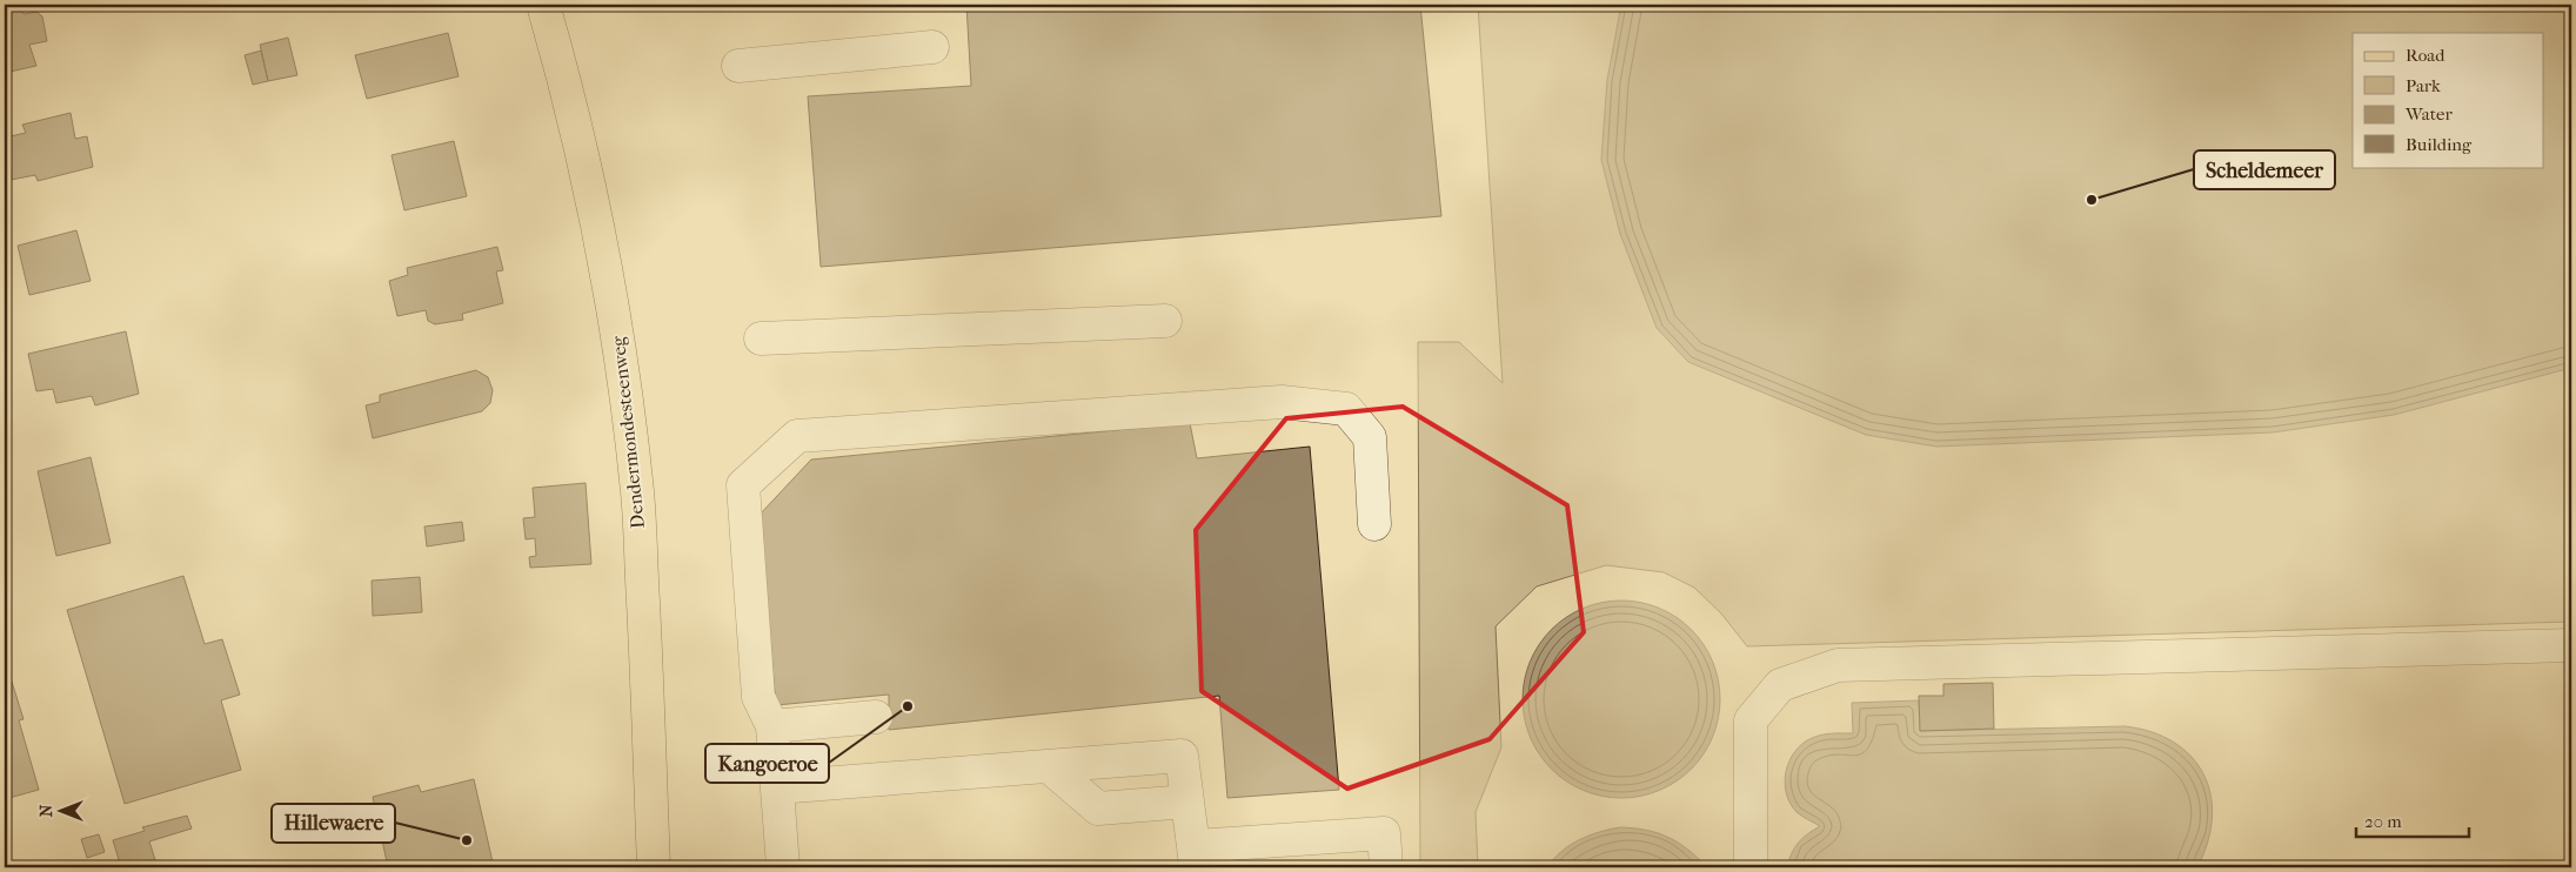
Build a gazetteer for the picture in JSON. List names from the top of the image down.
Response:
{
  "streets": {
    "main road": ["Dendermondesteenweg"]
  },
  "places": ["Scheldemeer", "Kangoeroe", "Hillewaere"],
  "legend": [
    "Road",
    "Park",
    "Water",
    "Building"
  ],
  "scale_bar": "20 m",
  "north": "left"
}
